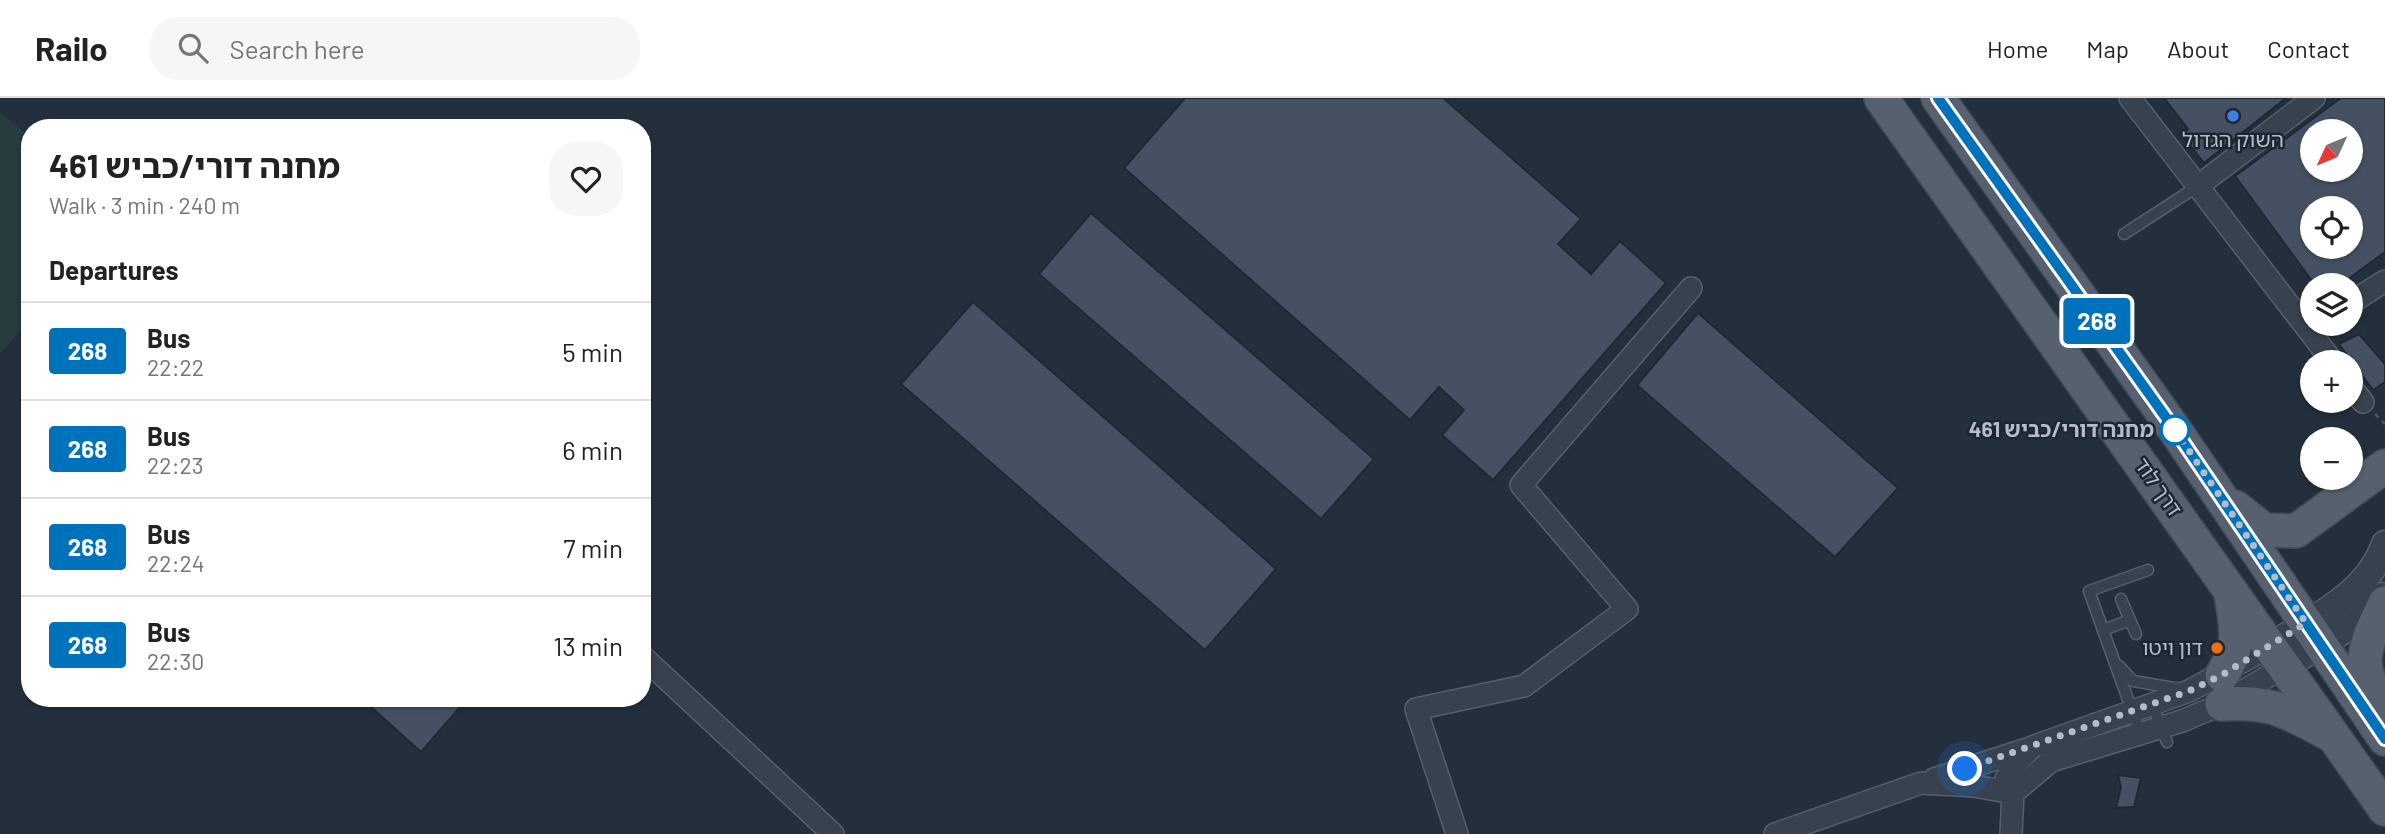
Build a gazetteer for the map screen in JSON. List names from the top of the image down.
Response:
{
  "streets": {
    "main road": ["דרך לוד"]
  },
  "places": ["השוק הגדול", "מחנה דורי/כביש 461", "דון ויטו"],
  "lines": ["bus line 268"],
  "north": "bottom left",
  "page": {
    "header": "Railo",
    "search": "Search here",
    "nav": [
      "Home",
      "Map",
      "About",
      "Contact"
    ],
    "on_map": "268",
    "map_buttons": ["+", "−"],
    "heading": [
      ["מחנה דורי/כביש 461", "Walk · 3 min · 240 m"],
      "Departures"
    ],
    "list": [
      {
        "mark": "268",
        "name": "Bus",
        "note": "22:22",
        "value": "5 min"
      },
      {
        "mark": "268",
        "name": "Bus",
        "note": "22:23",
        "value": "6 min"
      },
      {
        "mark": "268",
        "name": "Bus",
        "note": "22:24",
        "value": "7 min"
      },
      {
        "mark": "268",
        "name": "Bus",
        "note": "22:30",
        "value": "13 min"
      }
    ]
  }
}
